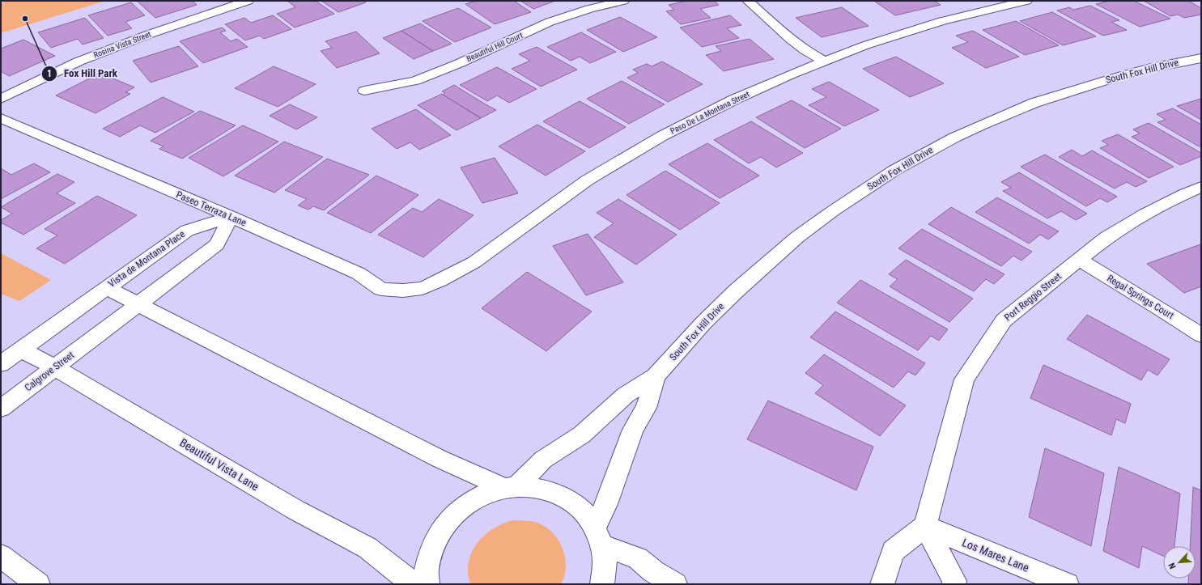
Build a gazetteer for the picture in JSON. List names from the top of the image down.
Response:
{
  "streets": {
    "street": [
      "Rosina Vista Street",
      "Beautiful Hill Court",
      "South Fox Hill Drive",
      "Paso De La Montana Street",
      "Paseo Terraza Lane",
      "Vista de Montana Place",
      "Port Reggio Street",
      "Regal Springs Court",
      "Calgrove Street",
      "Beautiful Vista Lane",
      "Los Mares Lane"
    ]
  },
  "crossings": [
    ["Paso De La Montana Street", "Paseo Terraza Lane"],
    ["Paseo Terraza Lane", "Vista de Montana Place"],
    ["Vista de Montana Place", "Beautiful Vista Lane"],
    ["Port Reggio Street", "Regal Springs Court"],
    ["Port Reggio Street", "Los Mares Lane"],
    ["Calgrove Street", "Beautiful Vista Lane"]
  ],
  "places": ["Fox Hill Park"],
  "north": "bottom left"
}
